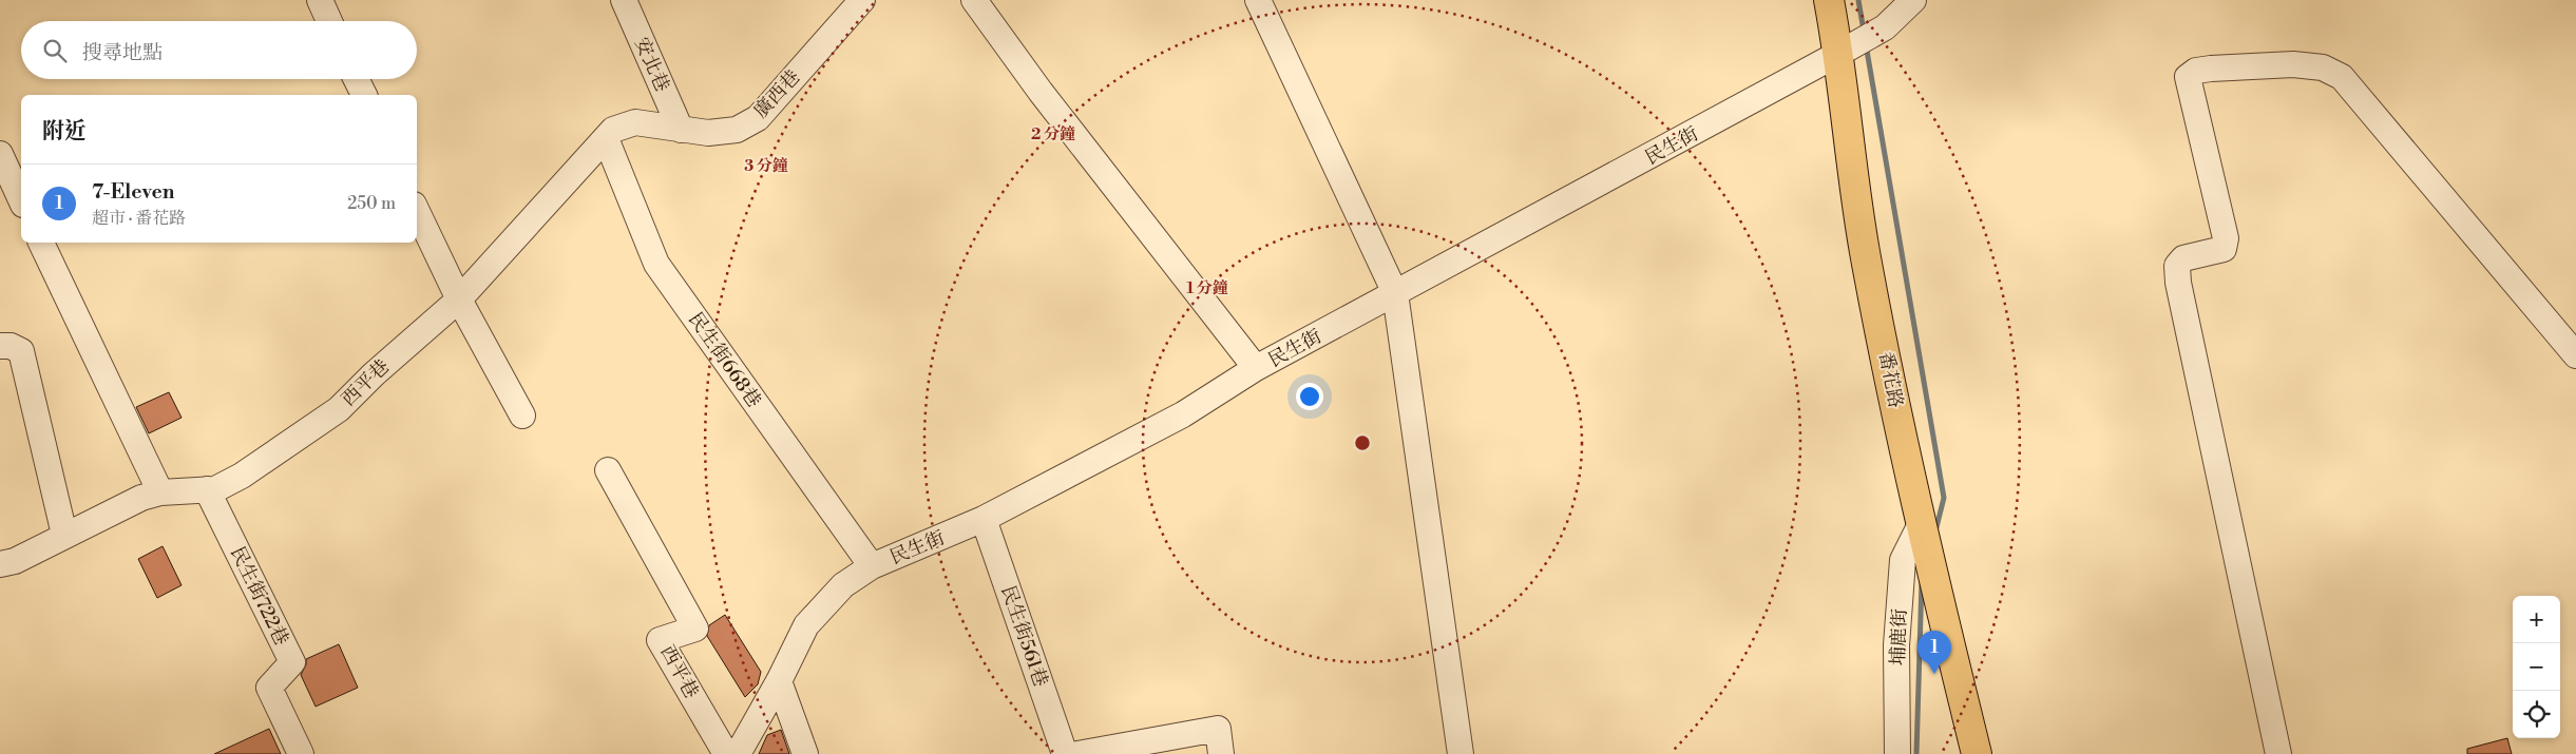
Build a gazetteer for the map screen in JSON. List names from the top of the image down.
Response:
{
  "streets": {
    "main road": ["番花路"],
    "street": [
      "安北巷",
      "廣西巷",
      "民生街",
      "民生街668巷",
      "西平巷",
      "民生街722巷",
      "民生街561巷",
      "埔鹿街"
    ]
  },
  "crossings": [
    ["安北巷", "廣西巷"],
    ["廣西巷", "民生街668巷"],
    ["廣西巷", "西平巷"],
    ["民生街", "民生街668巷"],
    ["民生街", "番花路"],
    ["民生街", "民生街561巷"],
    ["民生街668巷", "西平巷"],
    ["番花路", "埔鹿街"],
    ["西平巷", "民生街722巷"]
  ],
  "page": {
    "search": "搜尋地點",
    "heading": "附近",
    "list": [
      {
        "mark": "1",
        "name": "7-Eleven",
        "note": "超市 · 番花路",
        "value": "250 m"
      }
    ],
    "map_buttons": ["+", "−"],
    "pins": "1"
  },
  "rings": ["2 分鐘", "3 分鐘", "1 分鐘"]
}
